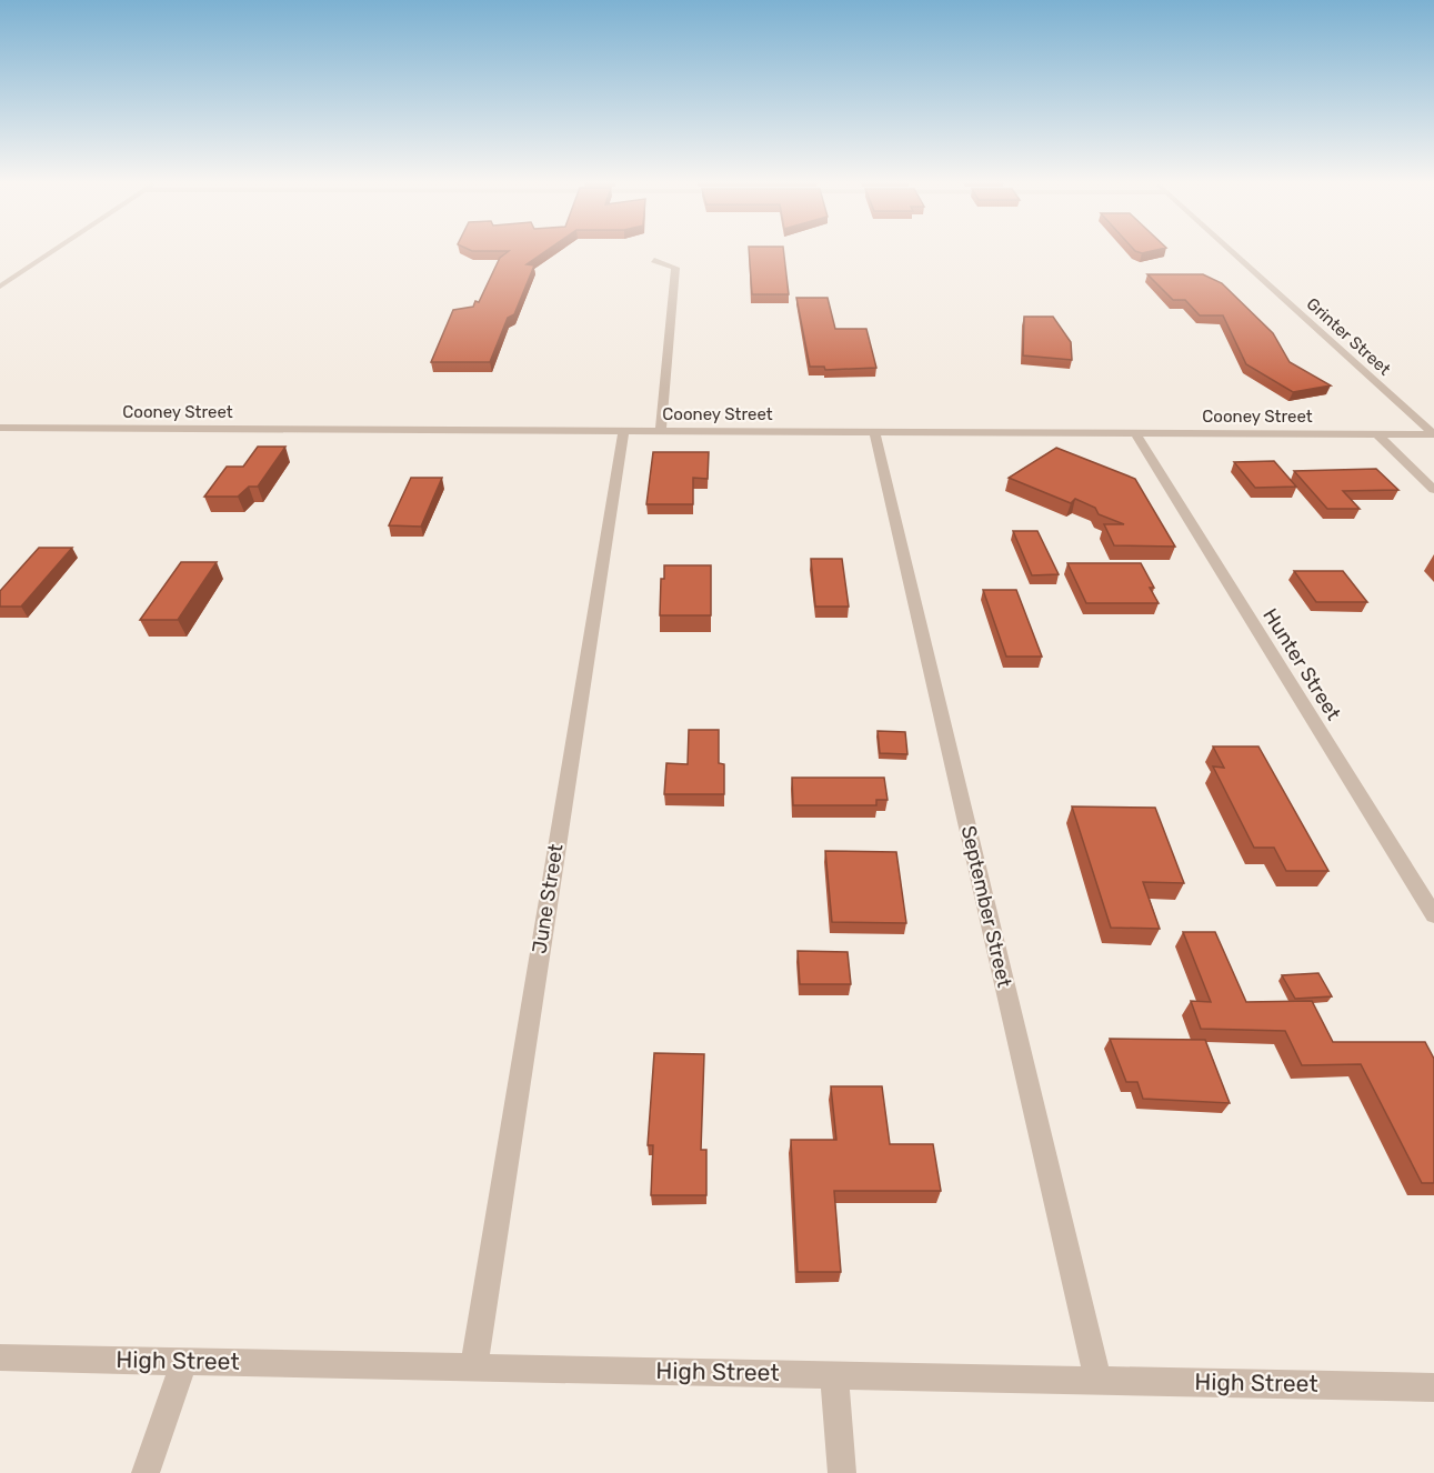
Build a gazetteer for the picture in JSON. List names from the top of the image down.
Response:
{
  "streets": {
    "street": [
      "Grinter Street",
      "Cooney Street",
      "Hunter Street",
      "June Street",
      "September Street",
      "High Street"
    ]
  },
  "crossings": [
    ["Grinter Street", "Cooney Street"],
    ["Cooney Street", "Hunter Street"],
    ["Cooney Street", "June Street"],
    ["Cooney Street", "September Street"],
    ["June Street", "High Street"],
    ["September Street", "High Street"]
  ]
}
